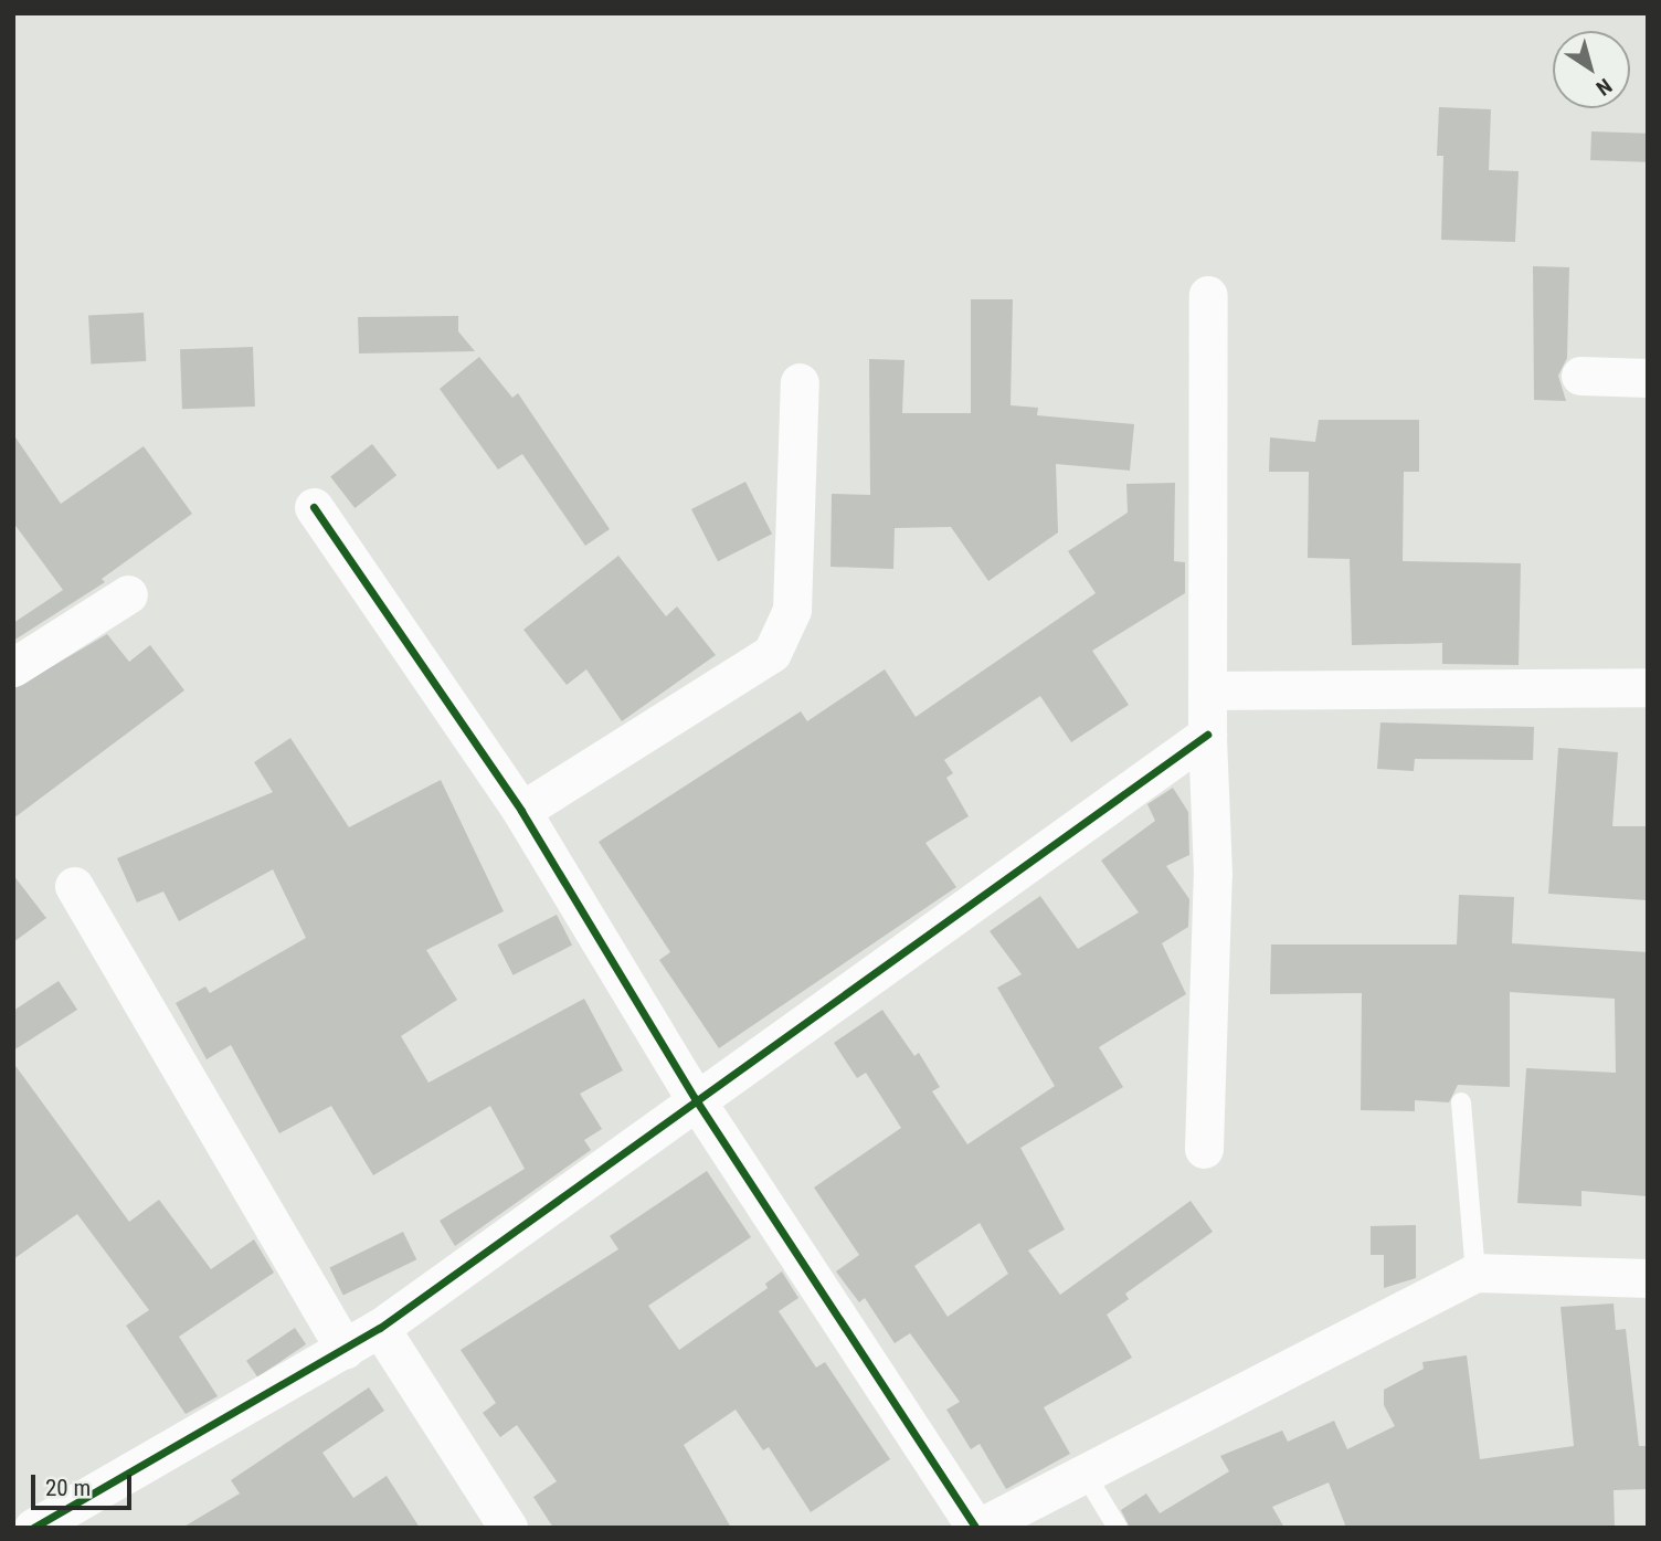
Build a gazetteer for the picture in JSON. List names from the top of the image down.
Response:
{
  "scale_bar": "20 m",
  "north": "bottom right"
}
